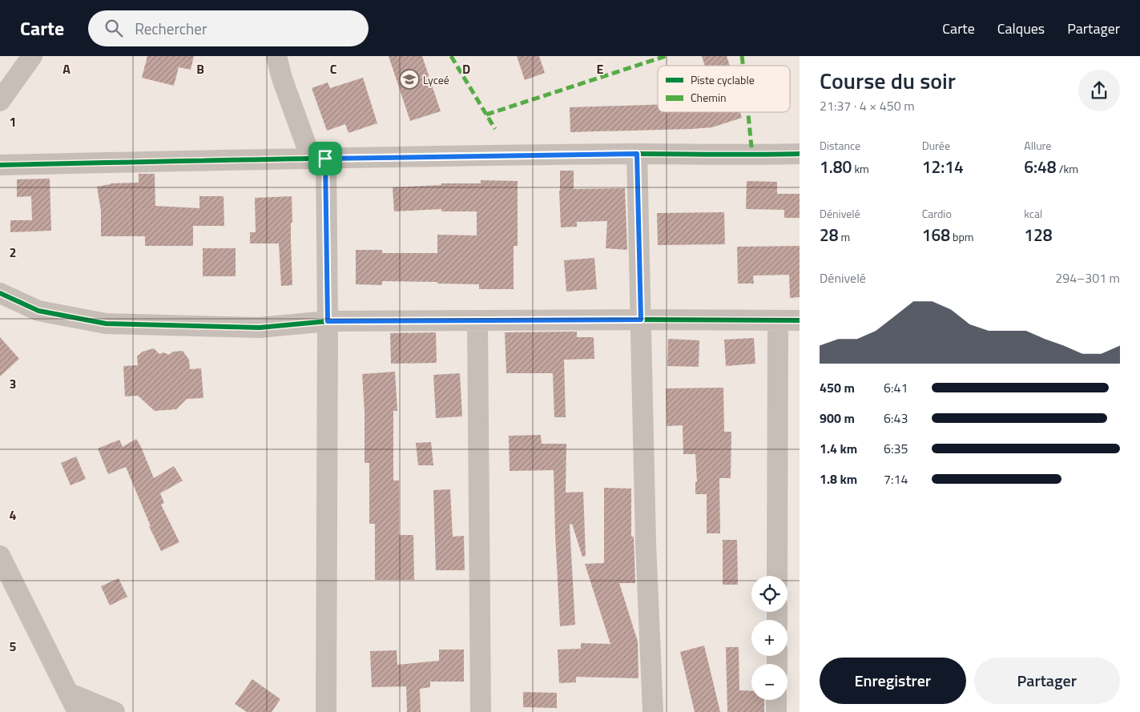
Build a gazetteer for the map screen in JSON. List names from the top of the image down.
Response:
{
  "places": {
    "school or university": ["Lyceé"]
  },
  "legend": ["Piste cyclable", "Chemin"],
  "page": {
    "header": "Carte",
    "search": "Rechercher",
    "nav": ["Carte", "Calques", "Partager"],
    "heading": ["Course du soir", "21:37 · 4 × 450 m"],
    "stats": [
      ["Distance", "1.80 km"],
      ["Durée", "12:14"],
      ["Allure", "6:48 /km"],
      ["Dénivelé", "28 m"],
      ["Cardio", "168 bpm"],
      ["kcal", "128"]
    ],
    "chart": ["Dénivelé", "294–301 m"],
    "list": [
      {
        "name": "450 m",
        "note": "6:41"
      },
      {
        "name": "900 m",
        "note": "6:43"
      },
      {
        "name": "1.4 km",
        "note": "6:35"
      },
      {
        "name": "1.8 km",
        "note": "7:14"
      }
    ],
    "map_buttons": ["+", "−"],
    "buttons": ["Enregistrer", "Partager"]
  },
  "grid": {
    "columns": [
      "A",
      "B",
      "C",
      "D",
      "E"
    ],
    "rows": [
      "1",
      "2",
      "3",
      "4",
      "5"
    ]
  }
}
